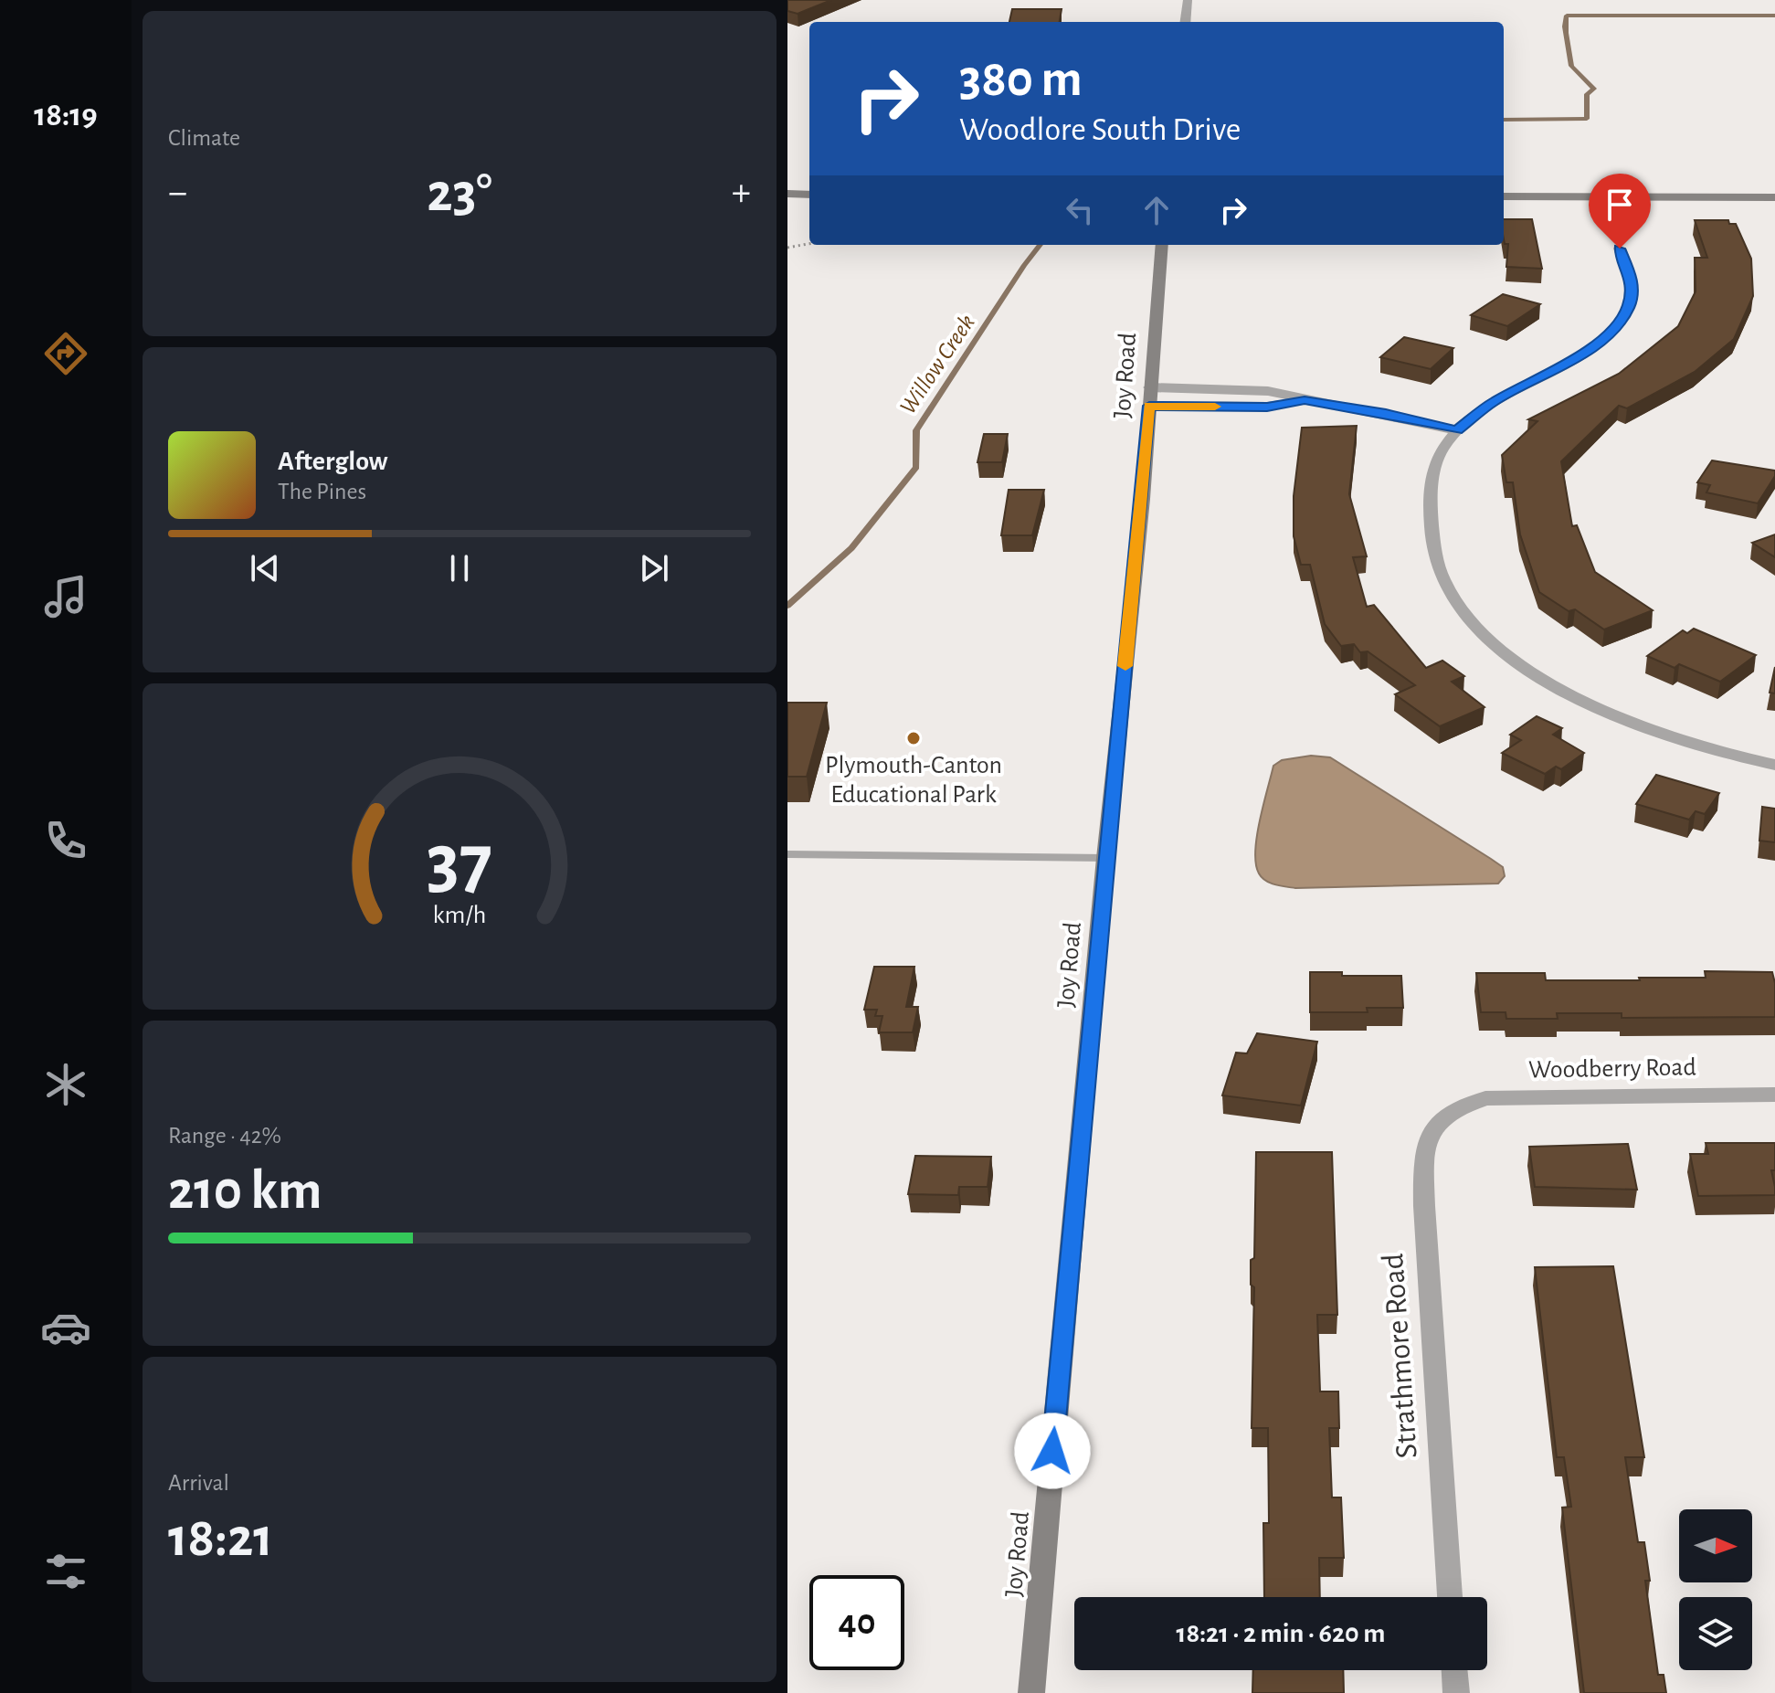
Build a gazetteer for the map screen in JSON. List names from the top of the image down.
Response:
{
  "streets": {
    "street": ["Joy Road", "Woodberry Road", "Strathmore Road"]
  },
  "crossings": [
    ["Woodberry Road", "Strathmore Road"]
  ],
  "water": ["Willow Creek"],
  "places": ["Plymouth-Canton Educational Park"],
  "north": "right",
  "page": {
    "tabs": "18:19",
    "tile": [
      "Climate",
      ["Range · 42%", "210 km"],
      ["Arrival", "18:21"]
    ],
    "turn": ["380 m", "Woodlore South Drive"],
    "heat": ["−", "23°", "+"],
    "song": ["Afterglow", "The Pines"],
    "limit": "40",
    "trip": "18:21 · 2 min · 620 m",
    "gauge": ["37", "km/h"]
  }
}
